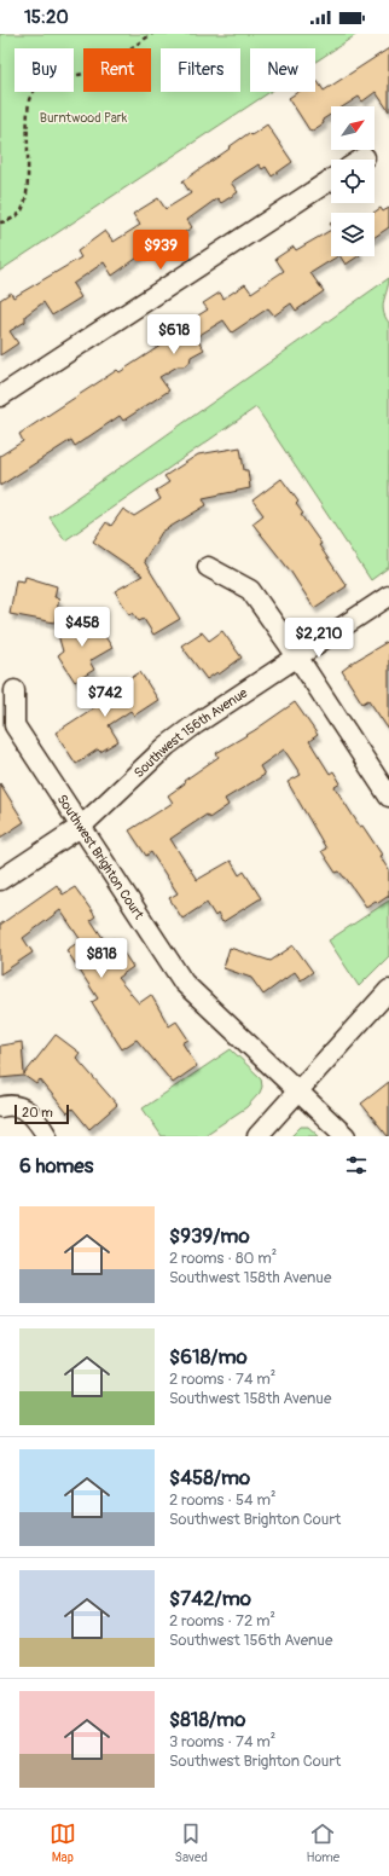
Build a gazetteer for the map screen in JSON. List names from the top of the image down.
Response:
{
  "streets": {
    "street": ["Southwest 156th Avenue", "Southwest Brighton Court"]
  },
  "crossings": [
    ["Southwest 156th Avenue", "Southwest Brighton Court"]
  ],
  "parks": ["Burntwood Park"],
  "scale_bar": "20 m",
  "north": "top right",
  "page": {
    "status": "15:20",
    "chip": [
      "Buy",
      "Rent",
      "Filters",
      "New"
    ],
    "price": [
      "$939",
      "$618",
      "$458",
      "$2,210",
      "$742",
      "$818"
    ],
    "scale": "20 m",
    "heading": "6 homes",
    "list": [
      {
        "name": "$939/mo",
        "note": "2 rooms · 80 m² · Southwest 158th Avenue"
      },
      {
        "name": "$618/mo",
        "note": "2 rooms · 74 m² · Southwest 158th Avenue"
      },
      {
        "name": "$458/mo",
        "note": "2 rooms · 54 m² · Southwest Brighton Court"
      },
      {
        "name": "$742/mo",
        "note": "2 rooms · 72 m² · Southwest 156th Avenue"
      },
      {
        "name": "$818/mo",
        "note": "3 rooms · 74 m² · Southwest Brighton Court"
      }
    ],
    "tabs": ["Map", "Saved", "Home"]
  }
}
